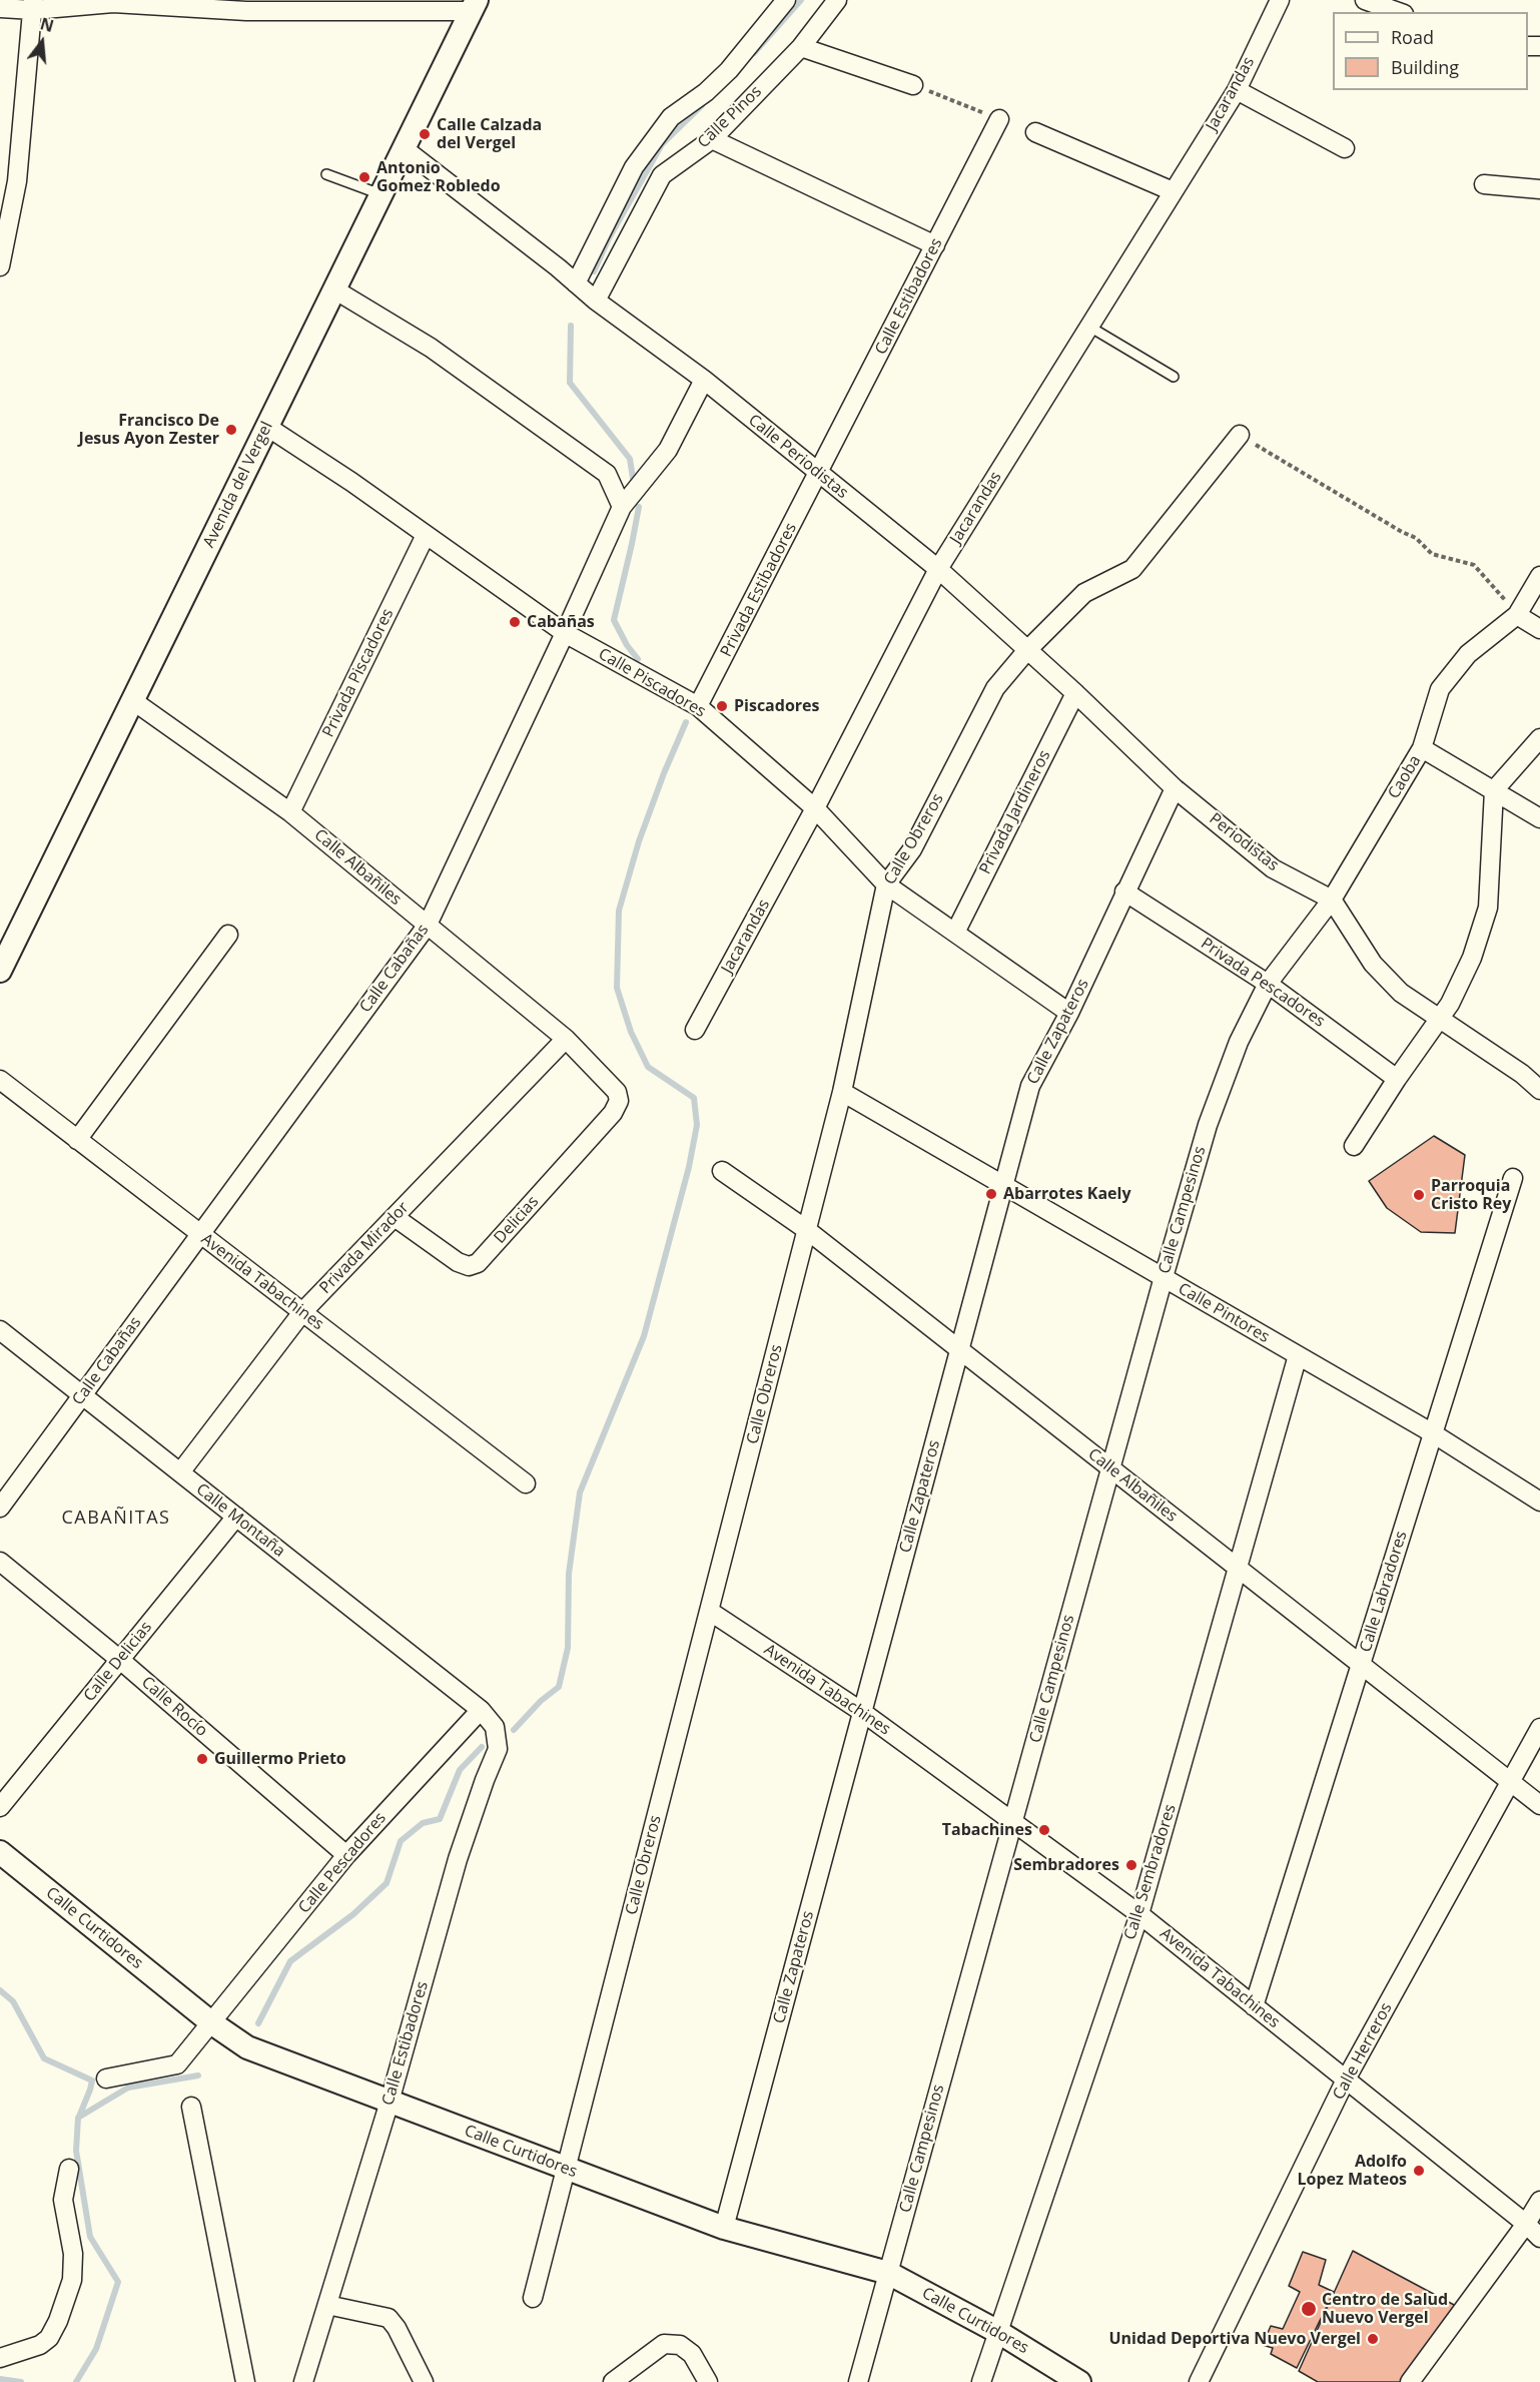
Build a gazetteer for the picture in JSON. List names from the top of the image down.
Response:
{
  "streets": {
    "street": [
      "Jacarandas",
      "Calle Pinos",
      "Calle Estibadores",
      "Calle Periodistas",
      "Avenida del Vergel",
      "Privada Estibadores",
      "Privada Piscadores",
      "Calle Piscadores",
      "Caoba",
      "Privada Jardineros",
      "Calle Obreros",
      "Periodistas",
      "Calle Albañiles",
      "Calle Cabañas",
      "Privada Pescadores",
      "Calle Zapateros",
      "Calle Campesinos",
      "Delicias",
      "Privada Mirador",
      "Avenida Tabachines",
      "Calle Pintores",
      "Calle Montaña",
      "Calle Labradores",
      "Calle Delicias",
      "Calle Rocío",
      "Calle Pescadores",
      "Calle Sembradores",
      "Calle Curtidores",
      "Calle Herreros"
    ]
  },
  "crossings": [
    ["Jacarandas", "Calle Periodistas"],
    ["Jacarandas", "Calle Piscadores"],
    ["Calle Pinos", "Calle Periodistas"],
    ["Calle Estibadores", "Calle Periodistas"],
    ["Calle Estibadores", "Privada Estibadores"],
    ["Calle Estibadores", "Calle Montaña"],
    ["Calle Estibadores", "Calle Pescadores"],
    ["Calle Estibadores", "Calle Curtidores"],
    ["Calle Periodistas", "Avenida del Vergel"],
    ["Calle Periodistas", "Privada Estibadores"],
    ["Calle Periodistas", "Privada Jardineros"],
    ["Calle Periodistas", "Calle Obreros"],
    ["Calle Periodistas", "Periodistas"],
    ["Calle Periodistas", "Calle Cabañas"],
    ["Calle Periodistas", "Calle Zapateros"],
    ["Avenida del Vergel", "Calle Piscadores"],
    ["Avenida del Vergel", "Calle Albañiles"],
    ["Privada Estibadores", "Calle Piscadores"],
    ["Privada Piscadores", "Calle Piscadores"],
    ["Privada Piscadores", "Calle Albañiles"],
    ["Calle Piscadores", "Privada Jardineros"],
    ["Calle Piscadores", "Calle Obreros"],
    ["Calle Piscadores", "Calle Cabañas"],
    ["Calle Piscadores", "Calle Zapateros"],
    ["Caoba", "Periodistas"],
    ["Caoba", "Privada Pescadores"],
    ["Caoba", "Calle Campesinos"],
    ["Calle Obreros", "Calle Albañiles"],
    ["Calle Obreros", "Avenida Tabachines"],
    ["Calle Obreros", "Calle Pintores"],
    ["Calle Obreros", "Calle Curtidores"],
    ["Periodistas", "Calle Zapateros"],
    ["Calle Albañiles", "Calle Cabañas"],
    ["Calle Albañiles", "Calle Zapateros"],
    ["Calle Albañiles", "Calle Campesinos"],
    ["Calle Albañiles", "Delicias"],
    ["Calle Albañiles", "Privada Mirador"],
    ["Calle Albañiles", "Calle Labradores"],
    ["Calle Albañiles", "Calle Sembradores"],
    ["Calle Albañiles", "Calle Herreros"],
    ["Calle Cabañas", "Avenida Tabachines"],
    ["Calle Cabañas", "Calle Montaña"],
    ["Privada Pescadores", "Calle Zapateros"],
    ["Privada Pescadores", "Calle Campesinos"],
    ["Calle Zapateros", "Avenida Tabachines"],
    ["Calle Zapateros", "Calle Pintores"],
    ["Calle Zapateros", "Calle Curtidores"],
    ["Calle Campesinos", "Avenida Tabachines"],
    ["Calle Campesinos", "Calle Pintores"],
    ["Calle Campesinos", "Calle Curtidores"],
    ["Delicias", "Privada Mirador"],
    ["Privada Mirador", "Avenida Tabachines"],
    ["Privada Mirador", "Calle Montaña"],
    ["Avenida Tabachines", "Calle Labradores"],
    ["Avenida Tabachines", "Calle Sembradores"],
    ["Avenida Tabachines", "Calle Herreros"],
    ["Calle Pintores", "Calle Labradores"],
    ["Calle Pintores", "Calle Sembradores"],
    ["Calle Montaña", "Calle Delicias"],
    ["Calle Montaña", "Calle Pescadores"],
    ["Calle Delicias", "Calle Rocío"],
    ["Calle Rocío", "Calle Pescadores"],
    ["Calle Pescadores", "Calle Curtidores"],
    ["Calle Sembradores", "Calle Curtidores"]
  ],
  "districts": ["CABAÑITAS"],
  "places": [
    "Calle Calzada del Vergel",
    "Antonio Gomez Robledo",
    "Francisco De Jesus Ayon Zester",
    "Cabañas",
    "Piscadores",
    "Abarrotes Kaely",
    "Parroquia Cristo Rey",
    "Guillermo Prieto",
    "Tabachines",
    "Sembradores",
    "Adolfo Lopez Mateos",
    "Centro de Salud Nuevo Vergel",
    "Unidad Deportiva Nuevo Vergel"
  ],
  "legend": ["Road", "Building"],
  "north": "top"
}
